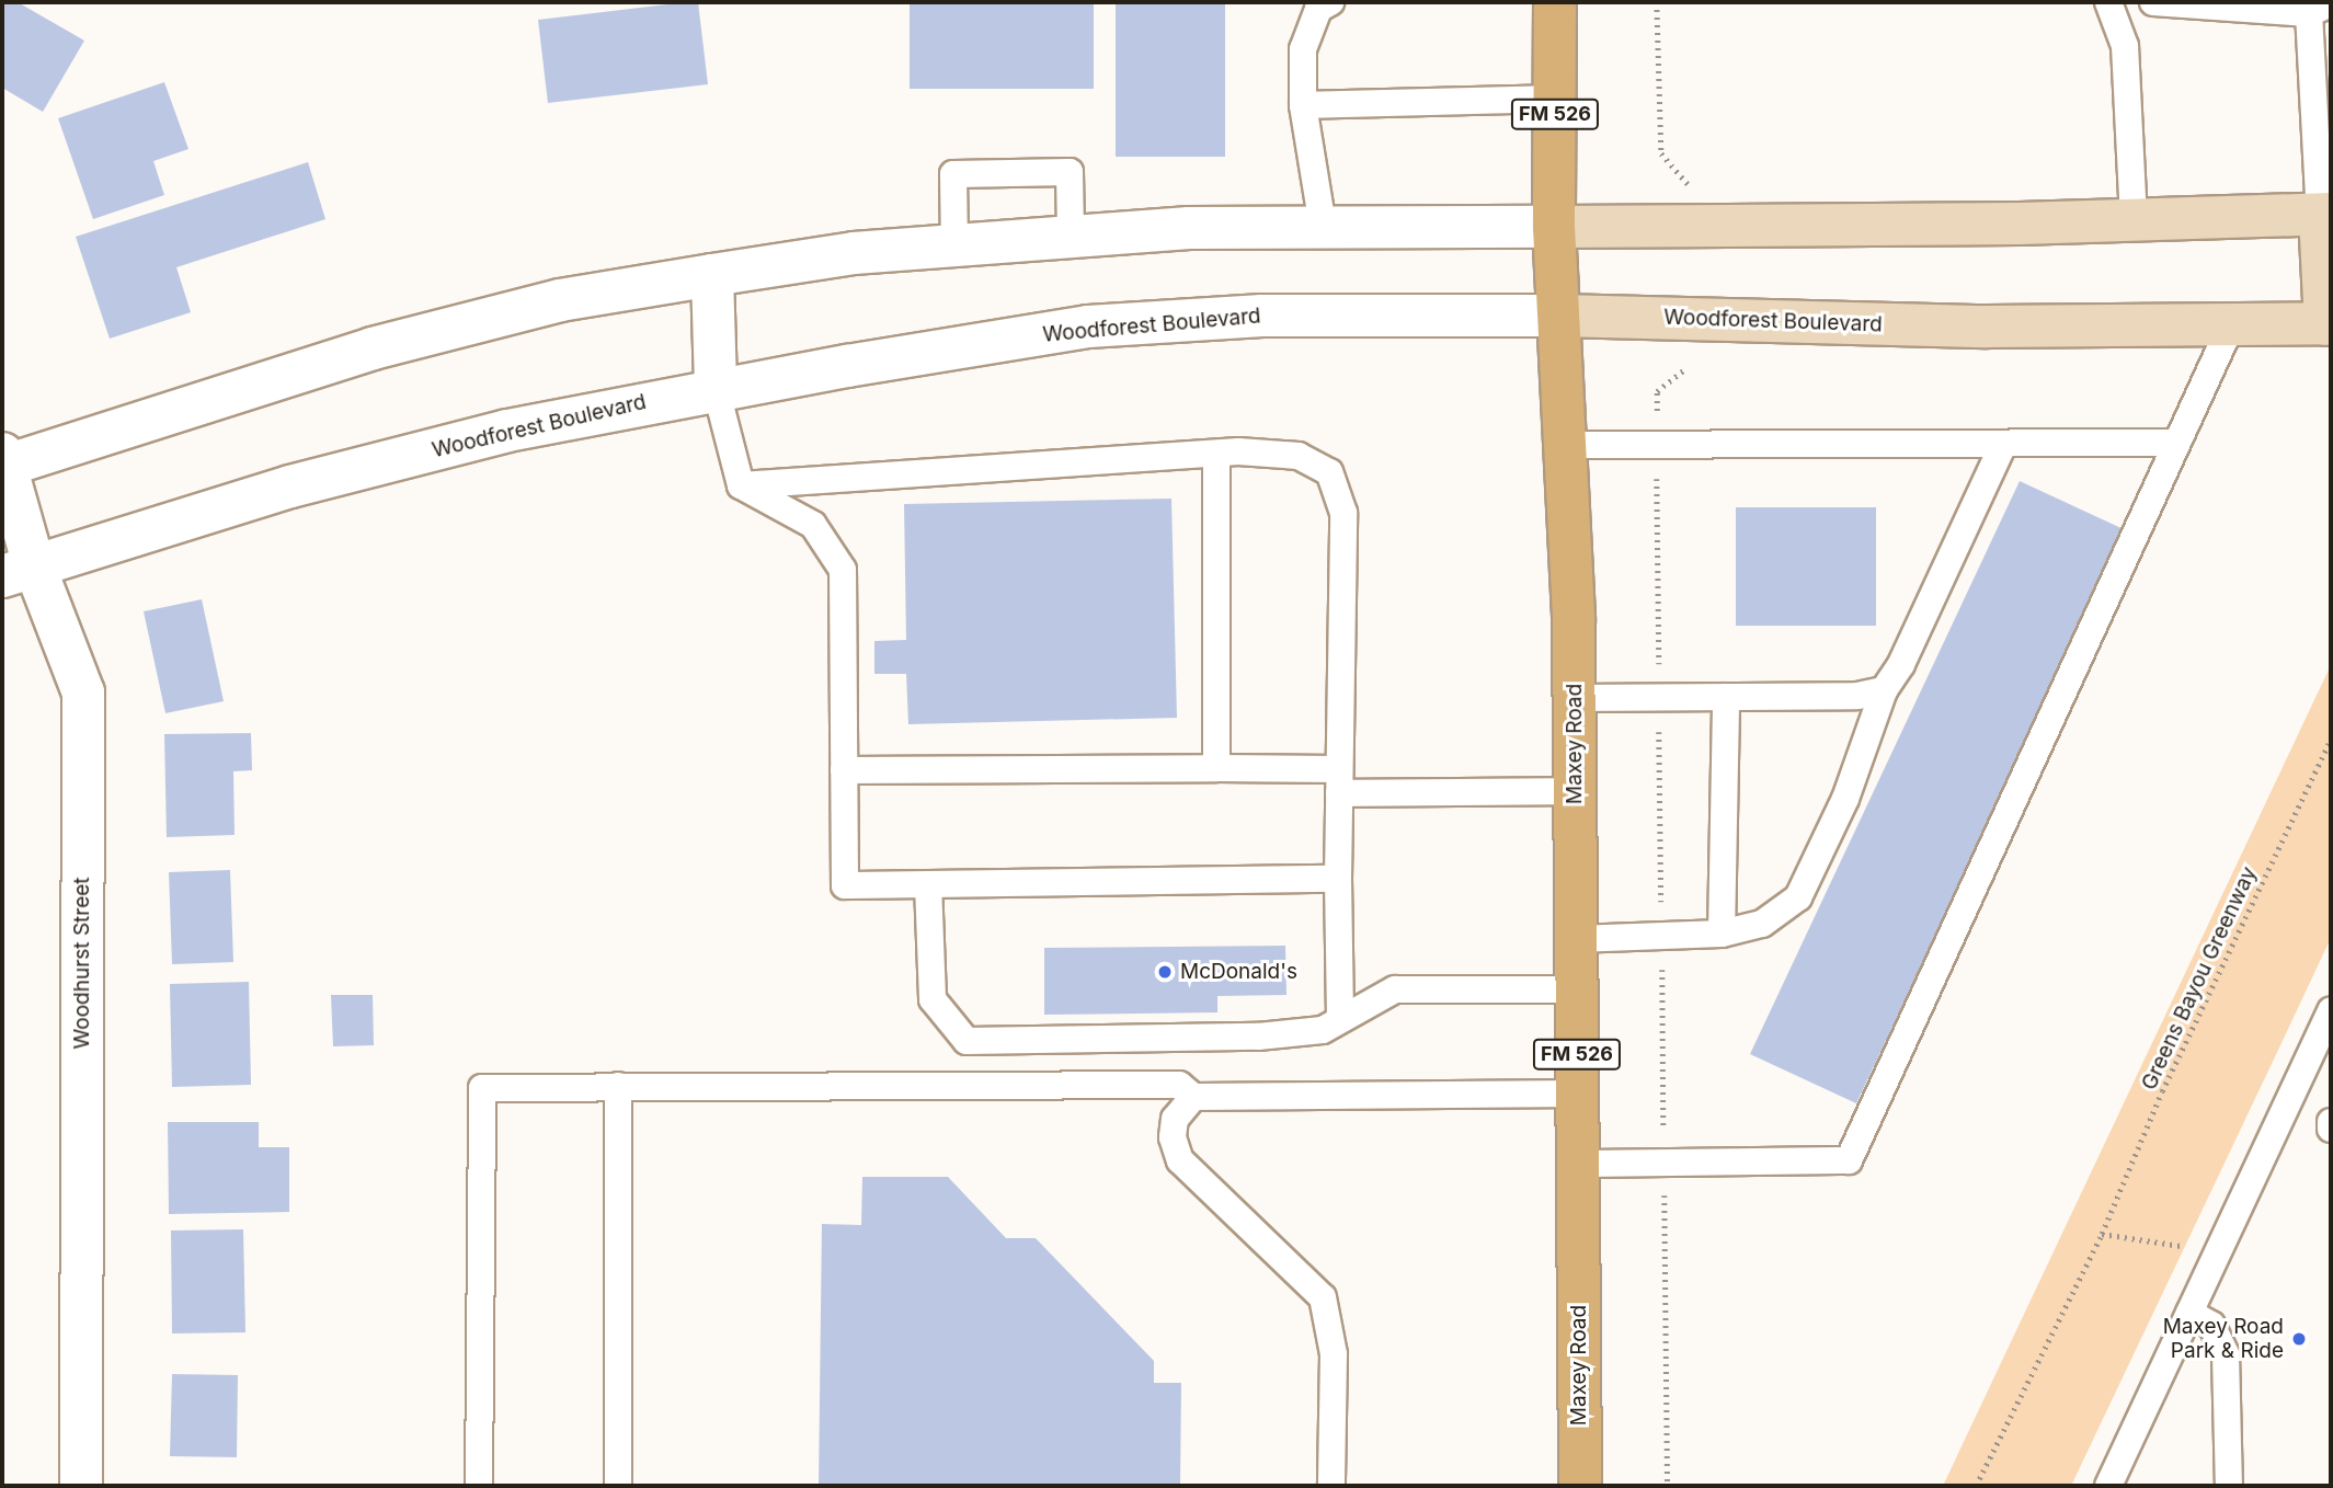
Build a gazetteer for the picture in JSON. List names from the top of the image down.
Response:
{
  "streets": {
    "main road": ["FM 526", "Woodforest Boulevard", "Maxey Road"],
    "street": ["Woodhurst Street"],
    "path": ["Greens Bayou Greenway"]
  },
  "crossings": [
    ["Woodforest Boulevard", "Maxey Road"],
    ["Woodforest Boulevard", "Woodhurst Street"]
  ],
  "places": ["McDonald's", "Maxey Road Park & Ride"]
}
